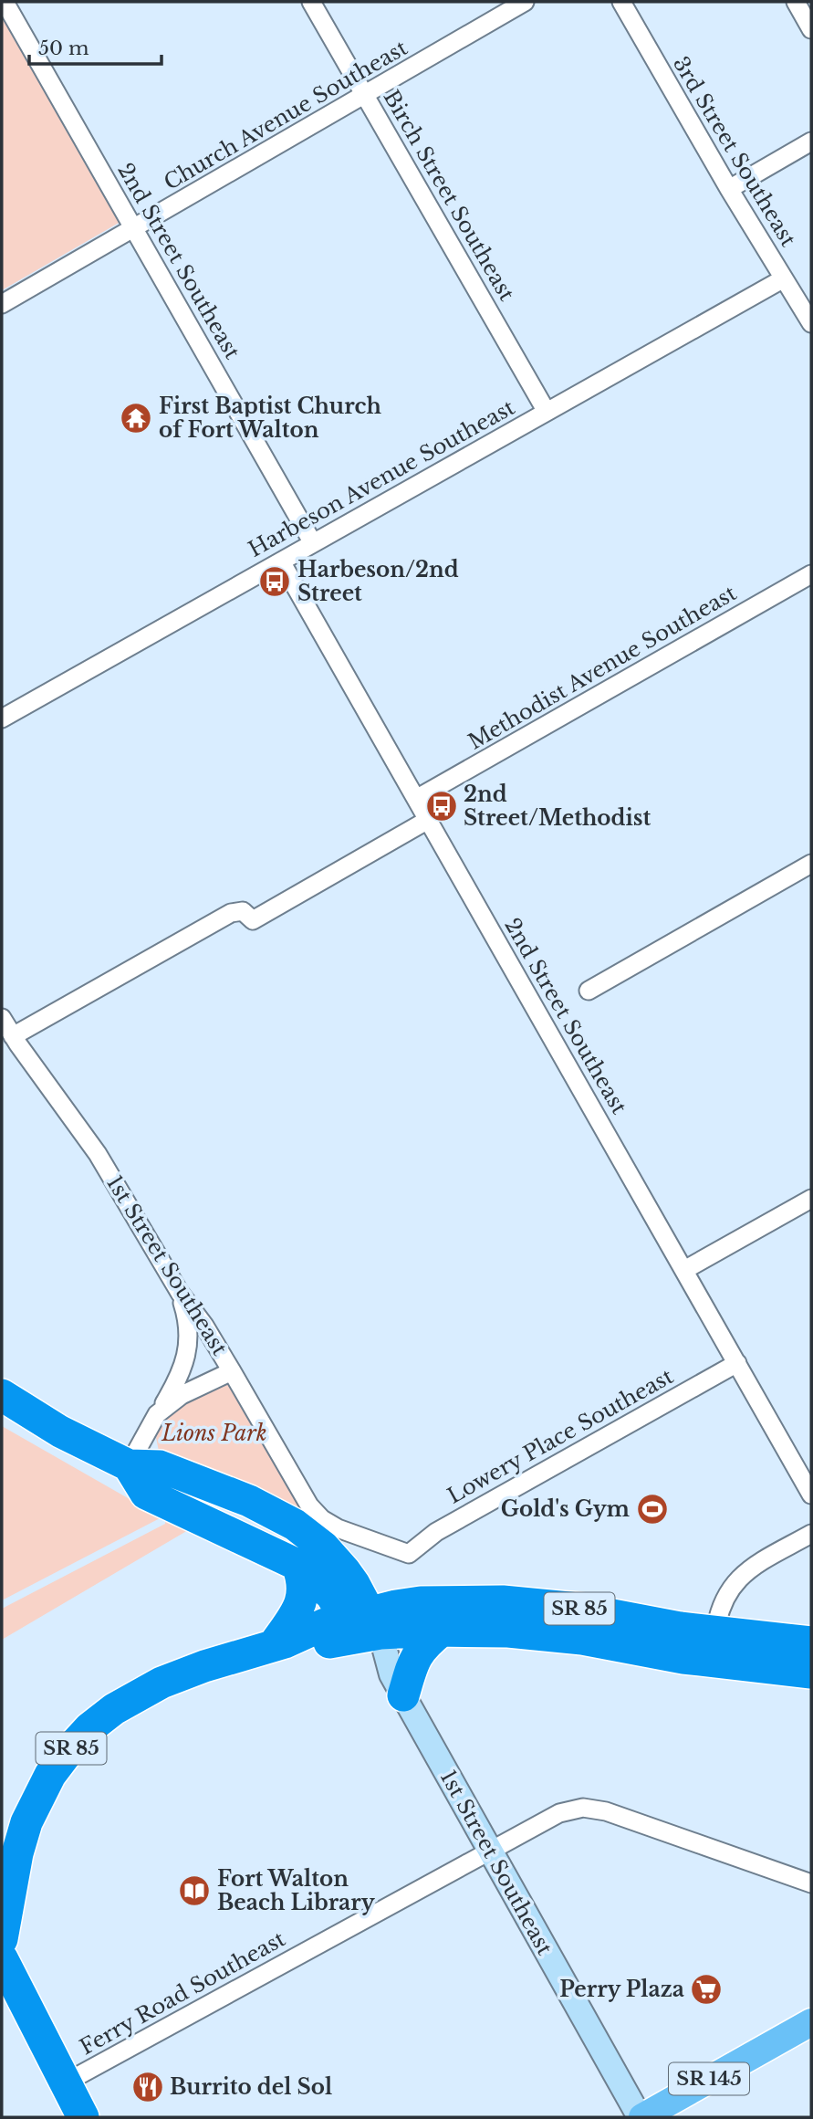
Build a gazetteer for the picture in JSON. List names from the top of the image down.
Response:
{
  "streets": {
    "highway": ["SR 85"],
    "main road": ["SR 145"],
    "street": [
      "Church Avenue Southeast",
      "3rd Street Southeast",
      "Birch Street Southeast",
      "2nd Street Southeast",
      "Harbeson Avenue Southeast",
      "Methodist Avenue Southeast",
      "1st Street Southeast",
      "Lowery Place Southeast",
      "Ferry Road Southeast"
    ]
  },
  "crossings": [
    ["Church Avenue Southeast", "Birch Street Southeast"],
    ["Church Avenue Southeast", "2nd Street Southeast"],
    ["3rd Street Southeast", "Harbeson Avenue Southeast"],
    ["Birch Street Southeast", "Harbeson Avenue Southeast"],
    ["2nd Street Southeast", "Harbeson Avenue Southeast"],
    ["2nd Street Southeast", "Methodist Avenue Southeast"],
    ["2nd Street Southeast", "Lowery Place Southeast"],
    ["1st Street Southeast", "Lowery Place Southeast"],
    ["1st Street Southeast", "SR 85"],
    ["1st Street Southeast", "Ferry Road Southeast"],
    ["1st Street Southeast", "SR 145"]
  ],
  "parks": ["Lions Park"],
  "places": {
    "temple": ["First Baptist Church of Fort Walton"],
    "bus stop": ["Harbeson/2nd Street", "2nd Street/Methodist"],
    "sports": ["Gold's Gym"],
    "library": ["Fort Walton Beach Library"],
    "supermarket": ["Perry Plaza"],
    "restaurant": ["Burrito del Sol"]
  },
  "scale_bar": "50 m"
}
